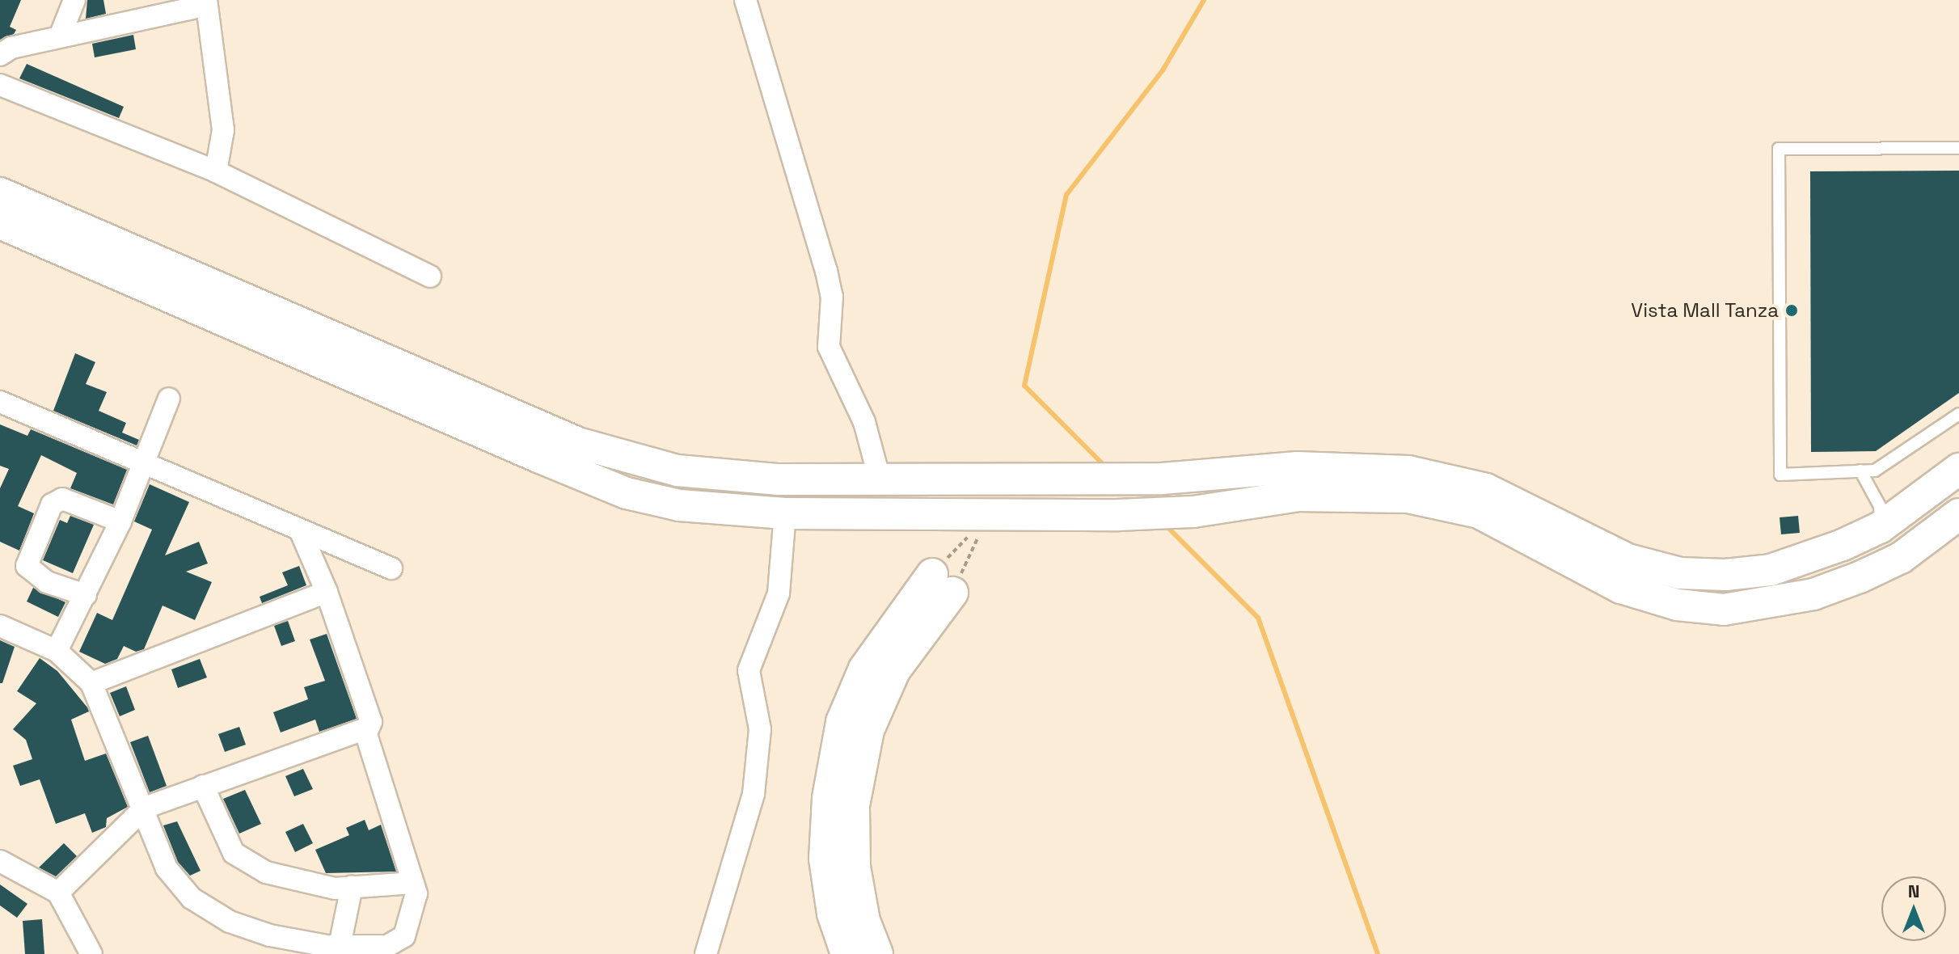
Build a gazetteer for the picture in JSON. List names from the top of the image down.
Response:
{
  "places": ["Vista Mall Tanza"],
  "north": "top"
}
